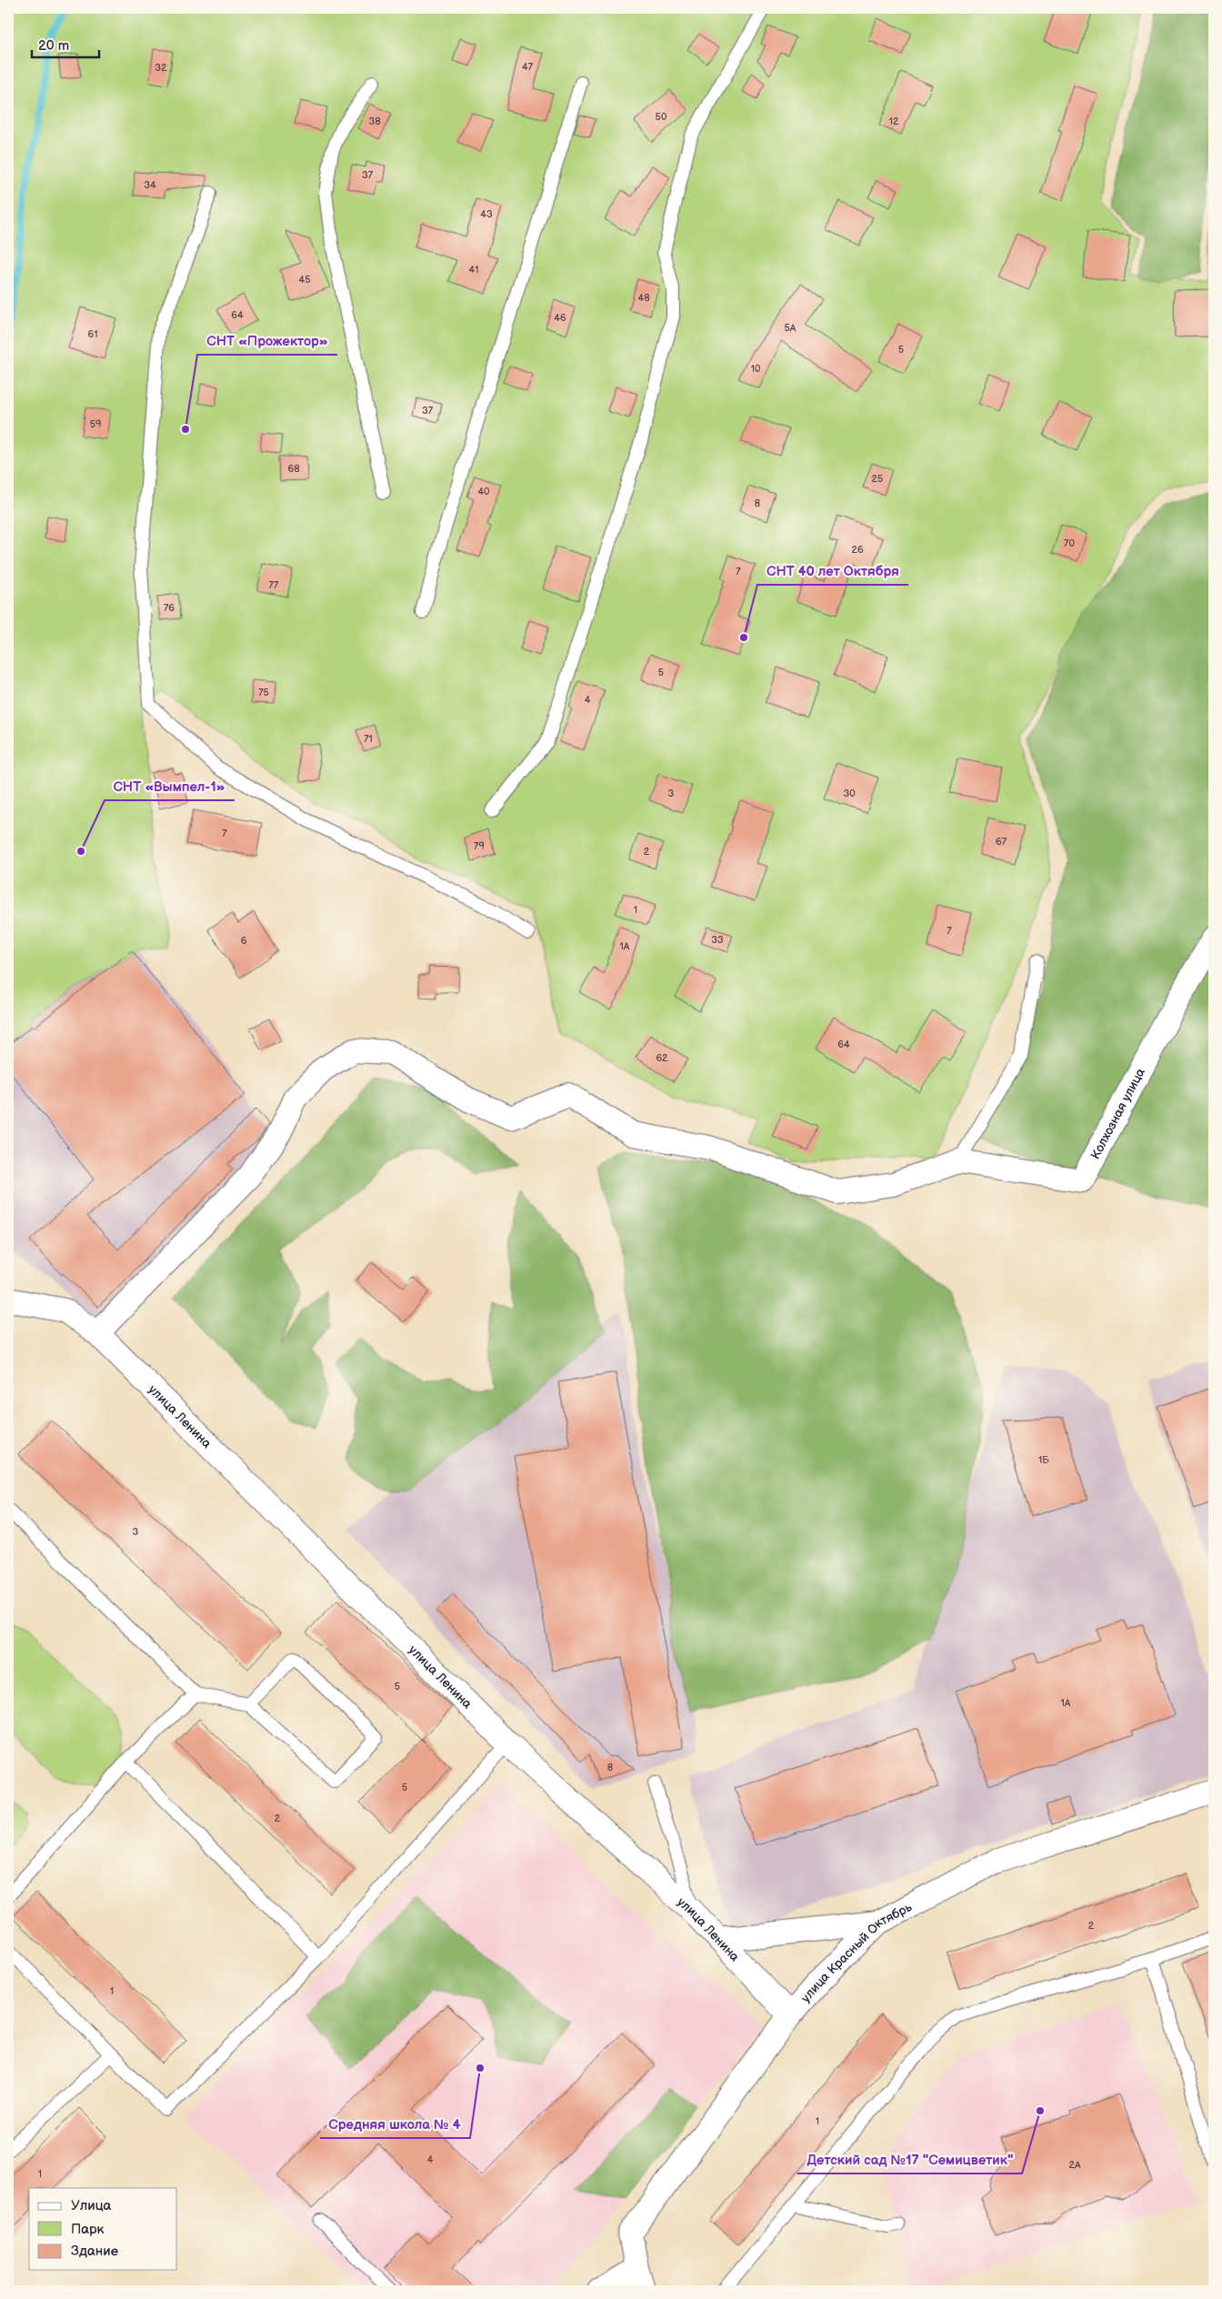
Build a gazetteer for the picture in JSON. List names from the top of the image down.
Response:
{
  "streets": {
    "street": ["Колхозная улица", "улица Ленина", "улица Красный Октябрь"]
  },
  "crossings": [
    ["улица Ленина", "улица Красный Октябрь"]
  ],
  "places": [
    "СНТ «Прожектор»",
    "СНТ 40 лет Октября",
    "СНТ «Вымпел-1»",
    "Средняя школа № 4",
    "Детский сад №17 \"Семицветик\""
  ],
  "house_numbers": [
    "47",
    "32",
    "50",
    "38",
    "12",
    "37",
    "34",
    "43",
    "41",
    "45",
    "48",
    "64",
    "46",
    "5А",
    "61",
    "5",
    "10",
    "37",
    "59",
    "68",
    "25",
    "40",
    "8",
    "70",
    "26",
    "7",
    "77",
    "76",
    "5",
    "75",
    "4",
    "71",
    "3",
    "30",
    "7",
    "67",
    "79",
    "2",
    "1",
    "7",
    "33",
    "6",
    "1А",
    "64",
    "62",
    "1Б",
    "3",
    "5",
    "1А",
    "8",
    "5",
    "2",
    "2",
    "1",
    "1",
    "4",
    "2А",
    "1"
  ],
  "legend": ["Улица", "Парк", "Здание"],
  "scale_bar": "20 m"
}
